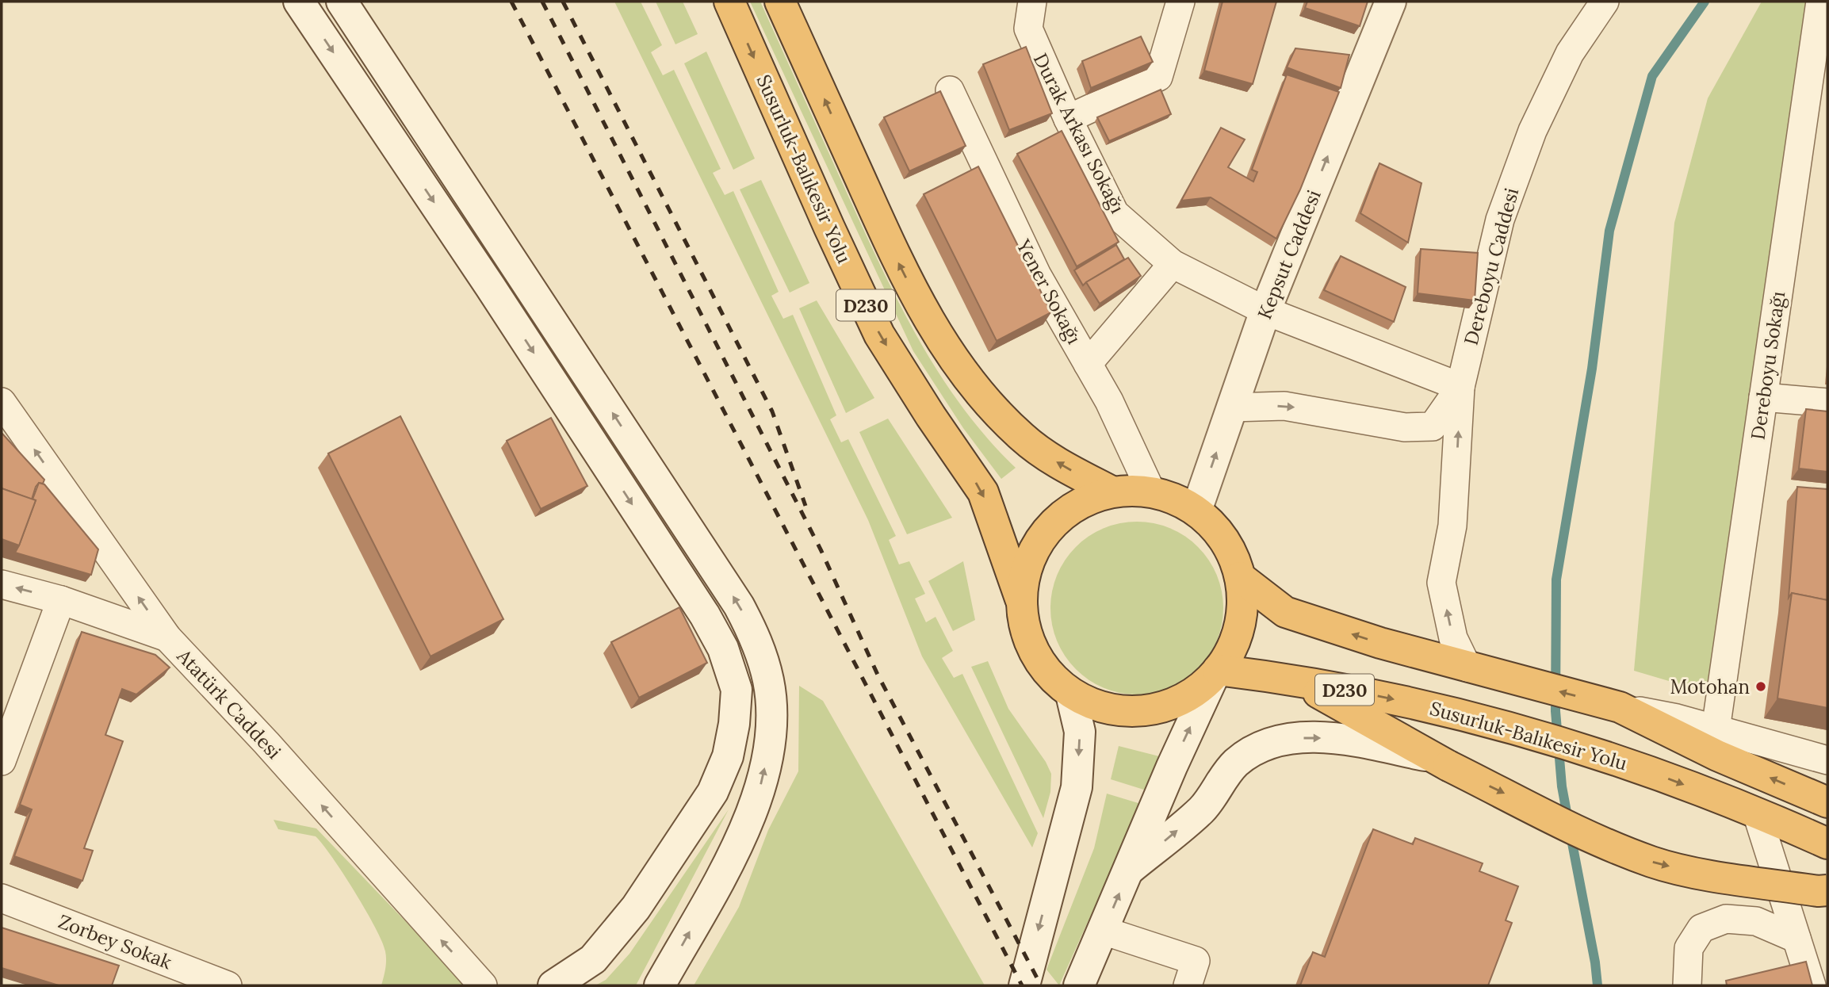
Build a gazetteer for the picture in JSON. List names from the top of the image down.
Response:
{
  "streets": {
    "highway": ["Susurluk-Balıkesir Yolu", "D230"],
    "main road": ["Kepsut Caddesi"],
    "street": [
      "Durak Arkası Sokağı",
      "Dereboyu Caddesi",
      "Yener Sokağı",
      "Dereboyu Sokağı",
      "Atatürk Caddesi",
      "Zorbey Sokak"
    ]
  },
  "crossings": [
    ["Durak Arkası Sokağı", "Kepsut Caddesi"],
    ["Durak Arkası Sokağı", "Dereboyu Caddesi"]
  ],
  "one_way": ["Kepsut Caddesi", "Atatürk Caddesi"],
  "places": ["Motohan"]
}
